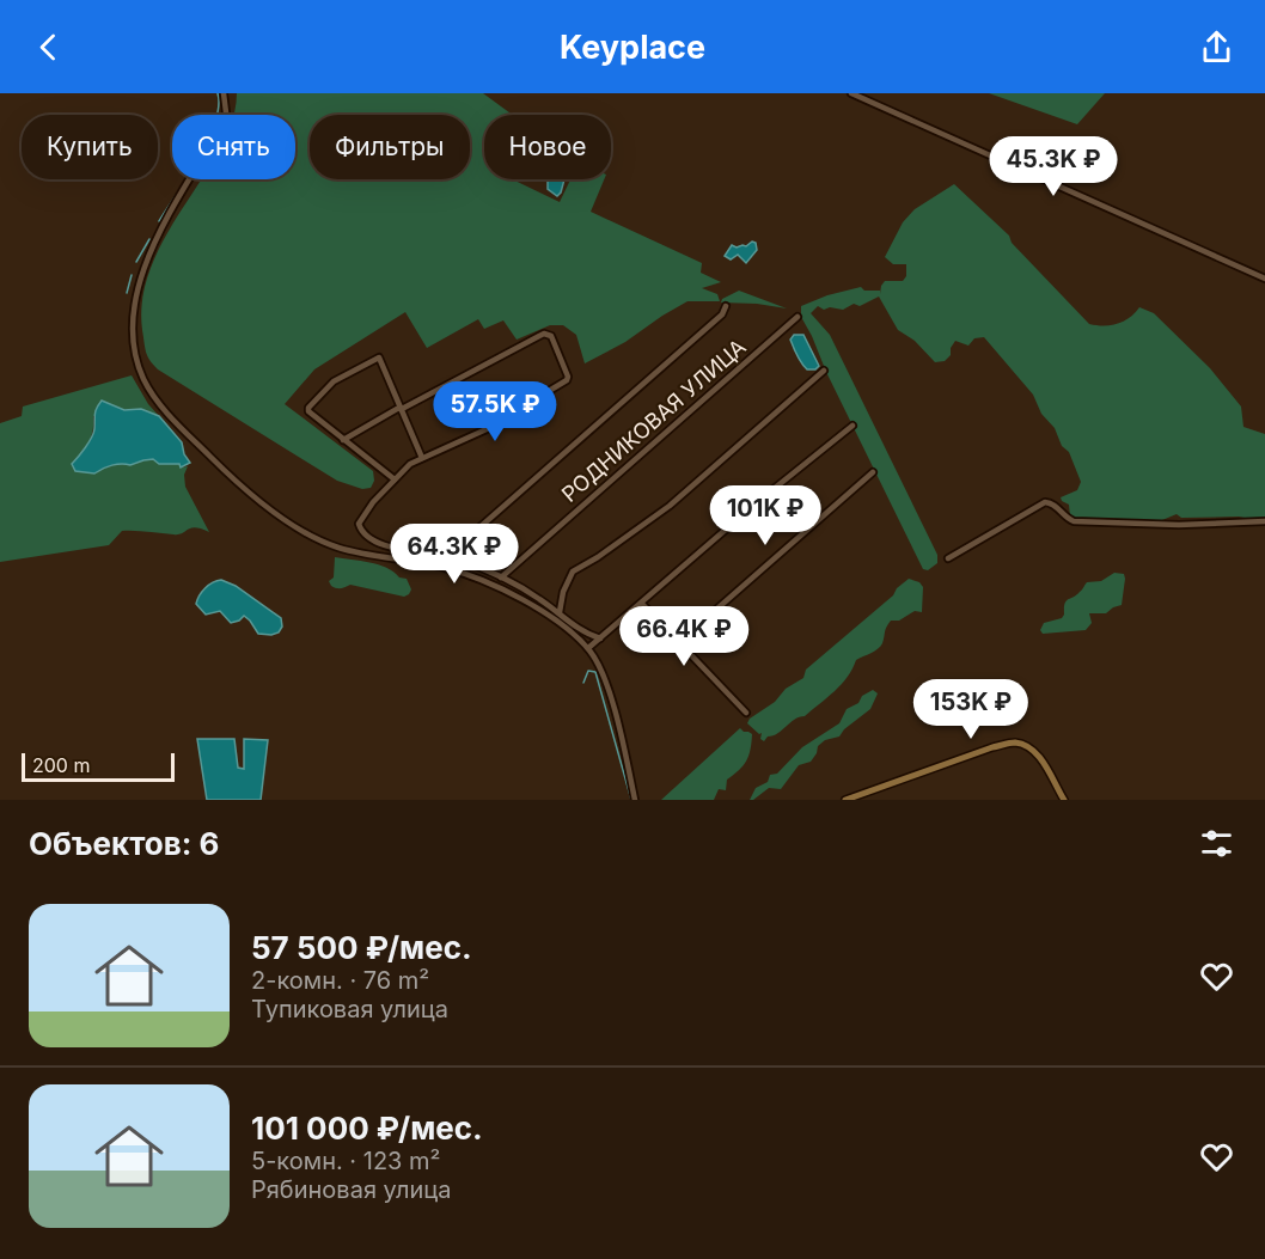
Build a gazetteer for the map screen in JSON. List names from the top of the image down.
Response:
{
  "streets": {
    "street": ["РОДНИКОВАЯ УЛИЦА"]
  },
  "scale_bar": "200 m",
  "page": {
    "header": "Keyplace",
    "chip": [
      "Купить",
      "Снять",
      "Фильтры",
      "Новое"
    ],
    "price": [
      "45.3K ₽",
      "57.5K ₽",
      "101K ₽",
      "64.3K ₽",
      "66.4K ₽",
      "153K ₽"
    ],
    "scale": "200 m",
    "heading": "Объектов: 6",
    "list": [
      {
        "name": "57 500 ₽/мес.",
        "note": "2-комн. · 76 m² · Тупиковая улица"
      },
      {
        "name": "101 000 ₽/мес.",
        "note": "5-комн. · 123 m² · Рябиновая улица"
      }
    ]
  }
}
